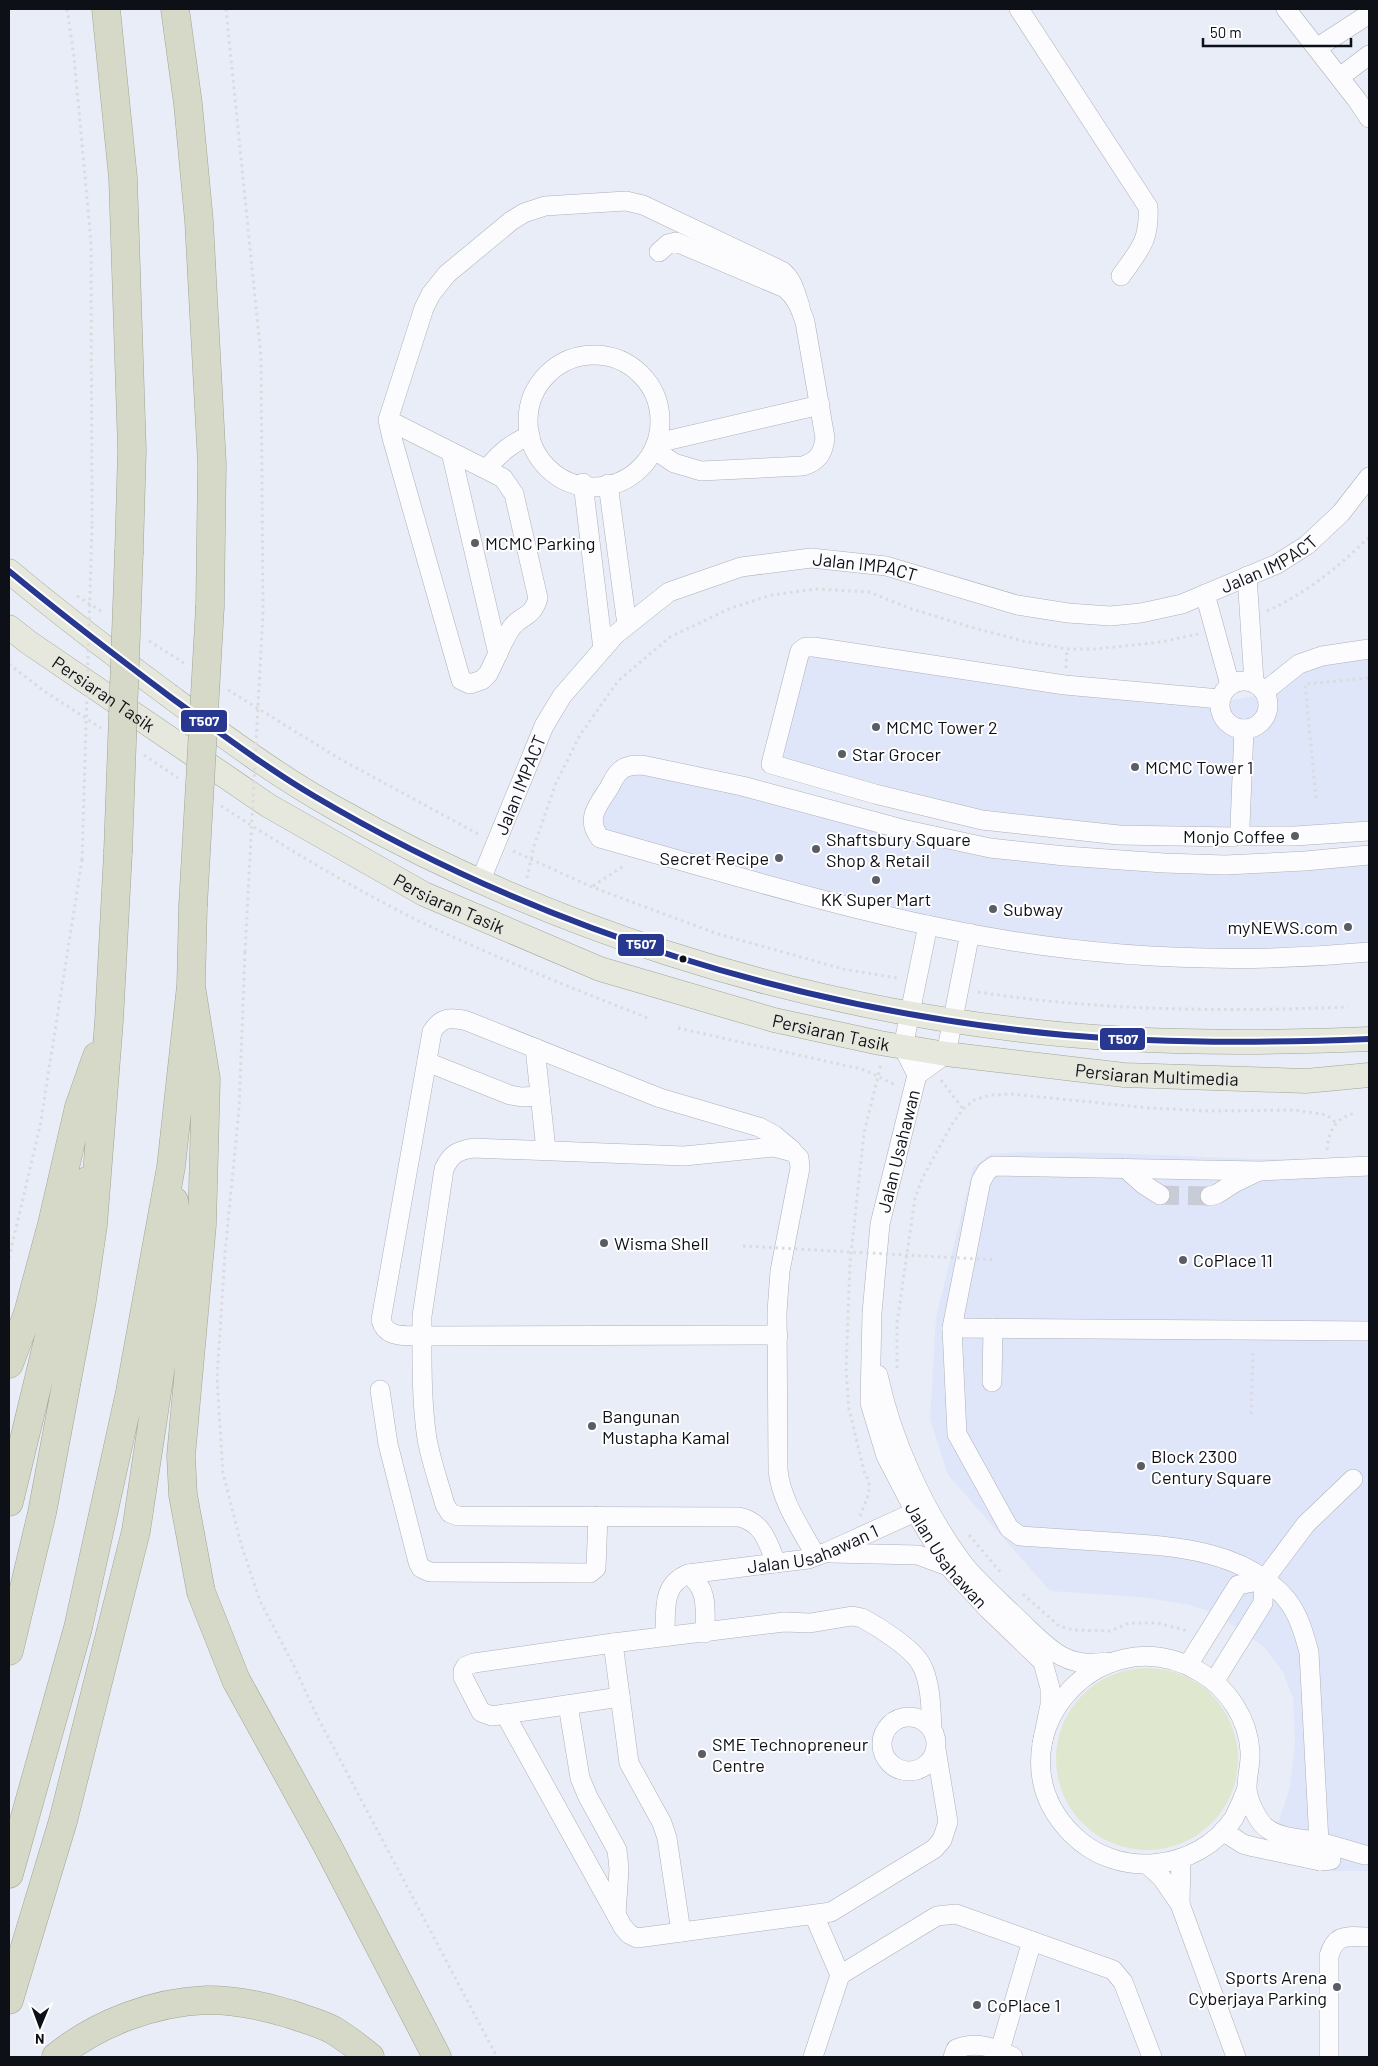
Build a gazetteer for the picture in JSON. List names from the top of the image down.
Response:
{
  "streets": {
    "main road": ["Persiaran Tasik", "Persiaran Multimedia"],
    "street": ["Jalan IMPACT", "Jalan Usahawan", "Jalan Usahawan 1"]
  },
  "crossings": [
    ["Jalan IMPACT", "Persiaran Tasik"],
    ["Persiaran Tasik", "Persiaran Multimedia"],
    ["Persiaran Tasik", "Jalan Usahawan"],
    ["Persiaran Multimedia", "Jalan Usahawan"],
    ["Jalan Usahawan", "Jalan Usahawan 1"]
  ],
  "places": [
    "MCMC Parking",
    "MCMC Tower 2",
    "Star Grocer",
    "MCMC Tower 1",
    "Monjo Coffee",
    "Shaftsbury Square Shop & Retail",
    "Secret Recipe",
    "KK Super Mart",
    "Subway",
    "myNEWS.com",
    "Wisma Shell",
    "CoPlace 11",
    "Bangunan Mustapha Kamal",
    "Block 2300 Century Square",
    "SME Technopreneur Centre",
    "Sports Arena Cyberjaya Parking",
    "CoPlace 1"
  ],
  "lines": ["transit line T507"],
  "scale_bar": "50 m",
  "north": "bottom"
}
